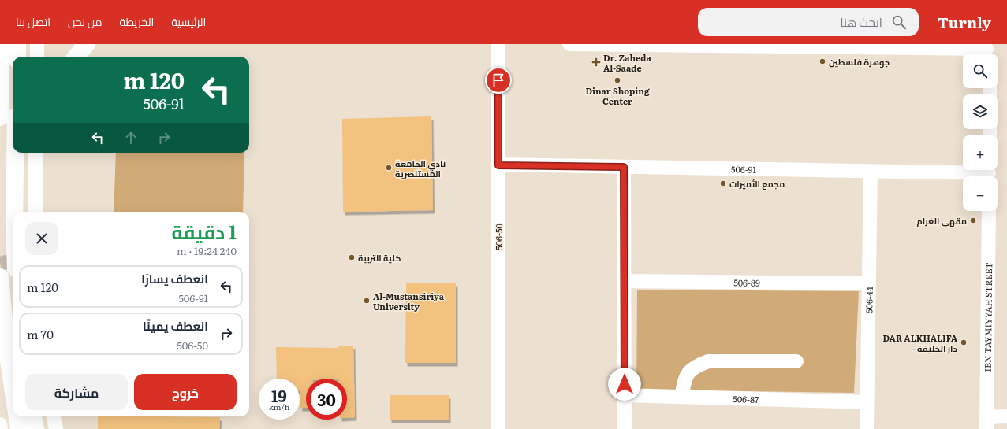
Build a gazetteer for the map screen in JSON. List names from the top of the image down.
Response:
{
  "streets": {
    "street": [
      "506-91",
      "506-50",
      "506-89",
      "506-44",
      "IBN TAYMIYYAH STREET",
      "506-87"
    ]
  },
  "crossings": [
    ["506-91", "506-50"],
    ["506-91", "506-44"],
    ["506-89", "506-44"],
    ["506-44", "506-87"]
  ],
  "places": {
    "other": [
      "جوهرة فلسطين",
      "Dinar Shoping Center",
      "نادي الجامعة المستنصرية",
      "مجمع الأميرات",
      "مقهى الغرام",
      "كلية التربية",
      "Al-Mustansiriya University",
      "DAR ALKHALIFA - دار الخليفة"
    ],
    "health": ["Dr. Zaheda Al-Saade"]
  },
  "page": {
    "header": "Turnly",
    "search": "ابحث هنا",
    "nav": [
      "الرئيسية",
      "الخريطة",
      "من نحن",
      "اتصل بنا"
    ],
    "map_buttons": ["+", "−"],
    "turn": ["120 m", "506-91"],
    "heading": ["1 دقيقة", "240 m · 19:24"],
    "list": [
      {
        "name": "انعطف يسارًا",
        "note": "506-91",
        "value": "120 m"
      },
      {
        "name": "انعطف يمينًا",
        "note": "506-50",
        "value": "70 m"
      }
    ],
    "buttons": ["خروج", "مشاركة"],
    "speed": "19 km/h",
    "limit": "30"
  }
}
